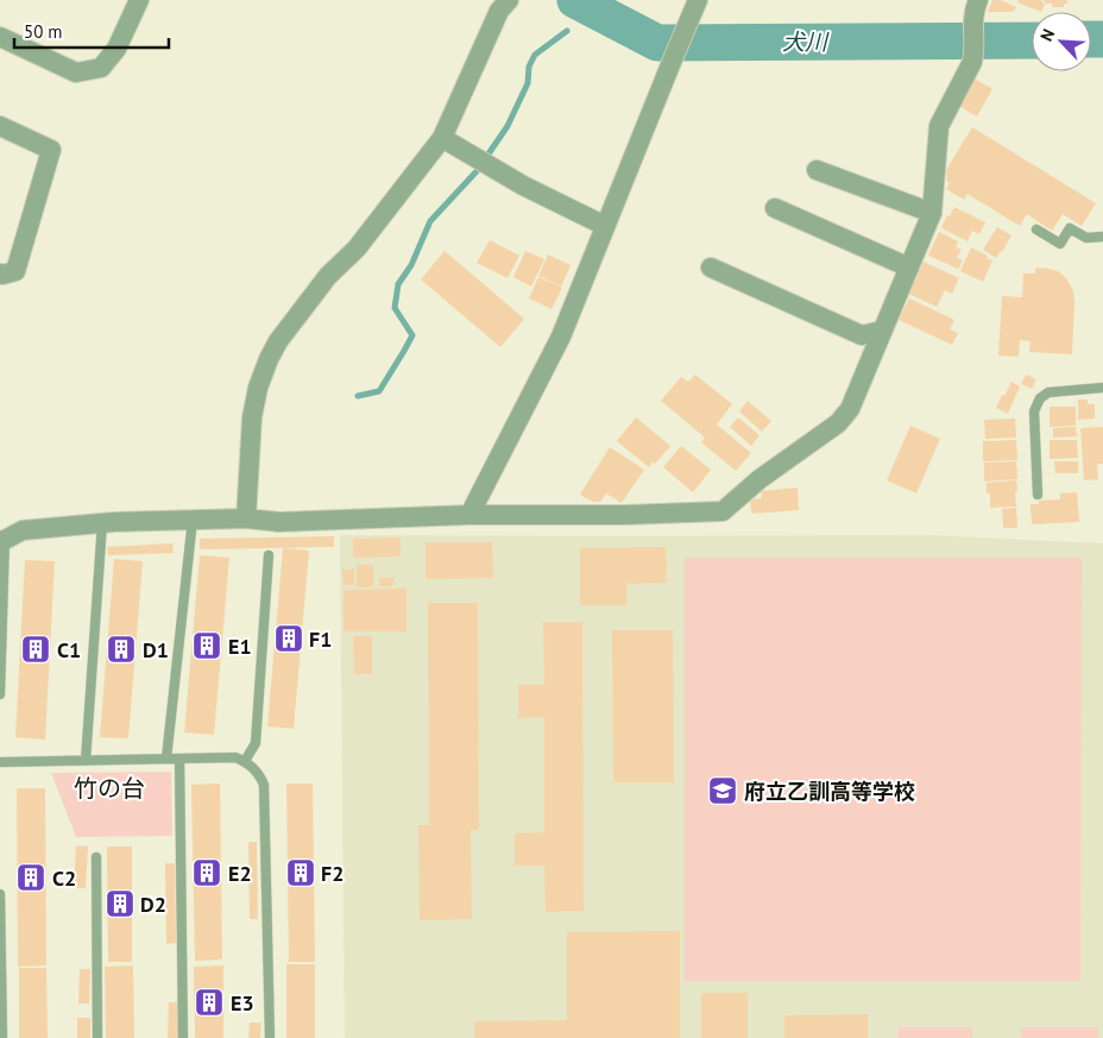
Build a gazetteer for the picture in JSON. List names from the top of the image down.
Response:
{
  "districts": ["竹の台"],
  "water": ["犬川"],
  "places": {
    "building": [
      "F1",
      "E1",
      "C1",
      "D1",
      "E2",
      "F2",
      "C2",
      "D2",
      "E3"
    ],
    "school or university": ["府立乙訓高等学校"]
  },
  "scale_bar": "50 m",
  "north": "top left"
}
